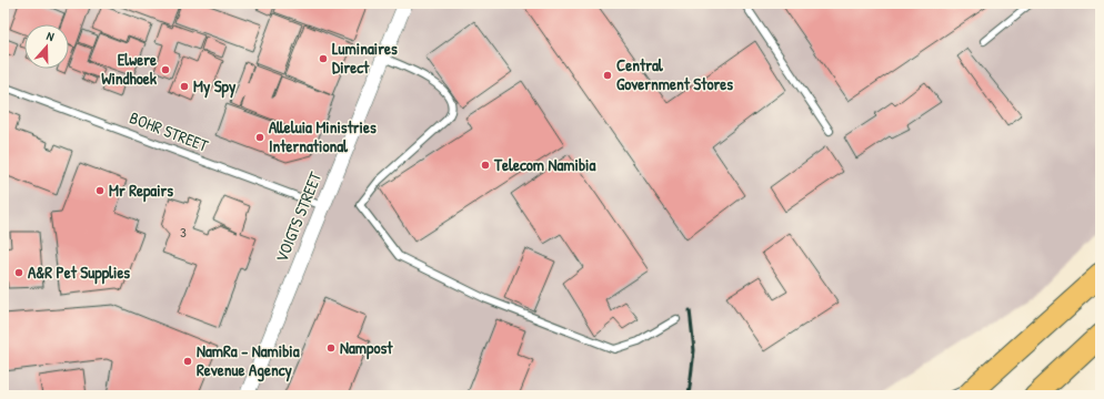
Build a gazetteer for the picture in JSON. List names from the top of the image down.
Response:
{
  "streets": {
    "street": ["VOIGTS STREET"],
    "lane": ["BOHR STREET"]
  },
  "crossings": [
    ["BOHR STREET", "VOIGTS STREET"]
  ],
  "places": [
    "Luminaires Direct",
    "Elwere Windhoek",
    "Central Government Stores",
    "My Spy",
    "Alleluia Ministries International",
    "Telecom Namibia",
    "Mr Repairs",
    "A&R Pet Supplies",
    "Nampost",
    "NamRa - Namibia Revenue Agency"
  ],
  "house_numbers": ["3"],
  "north": "top"
}
